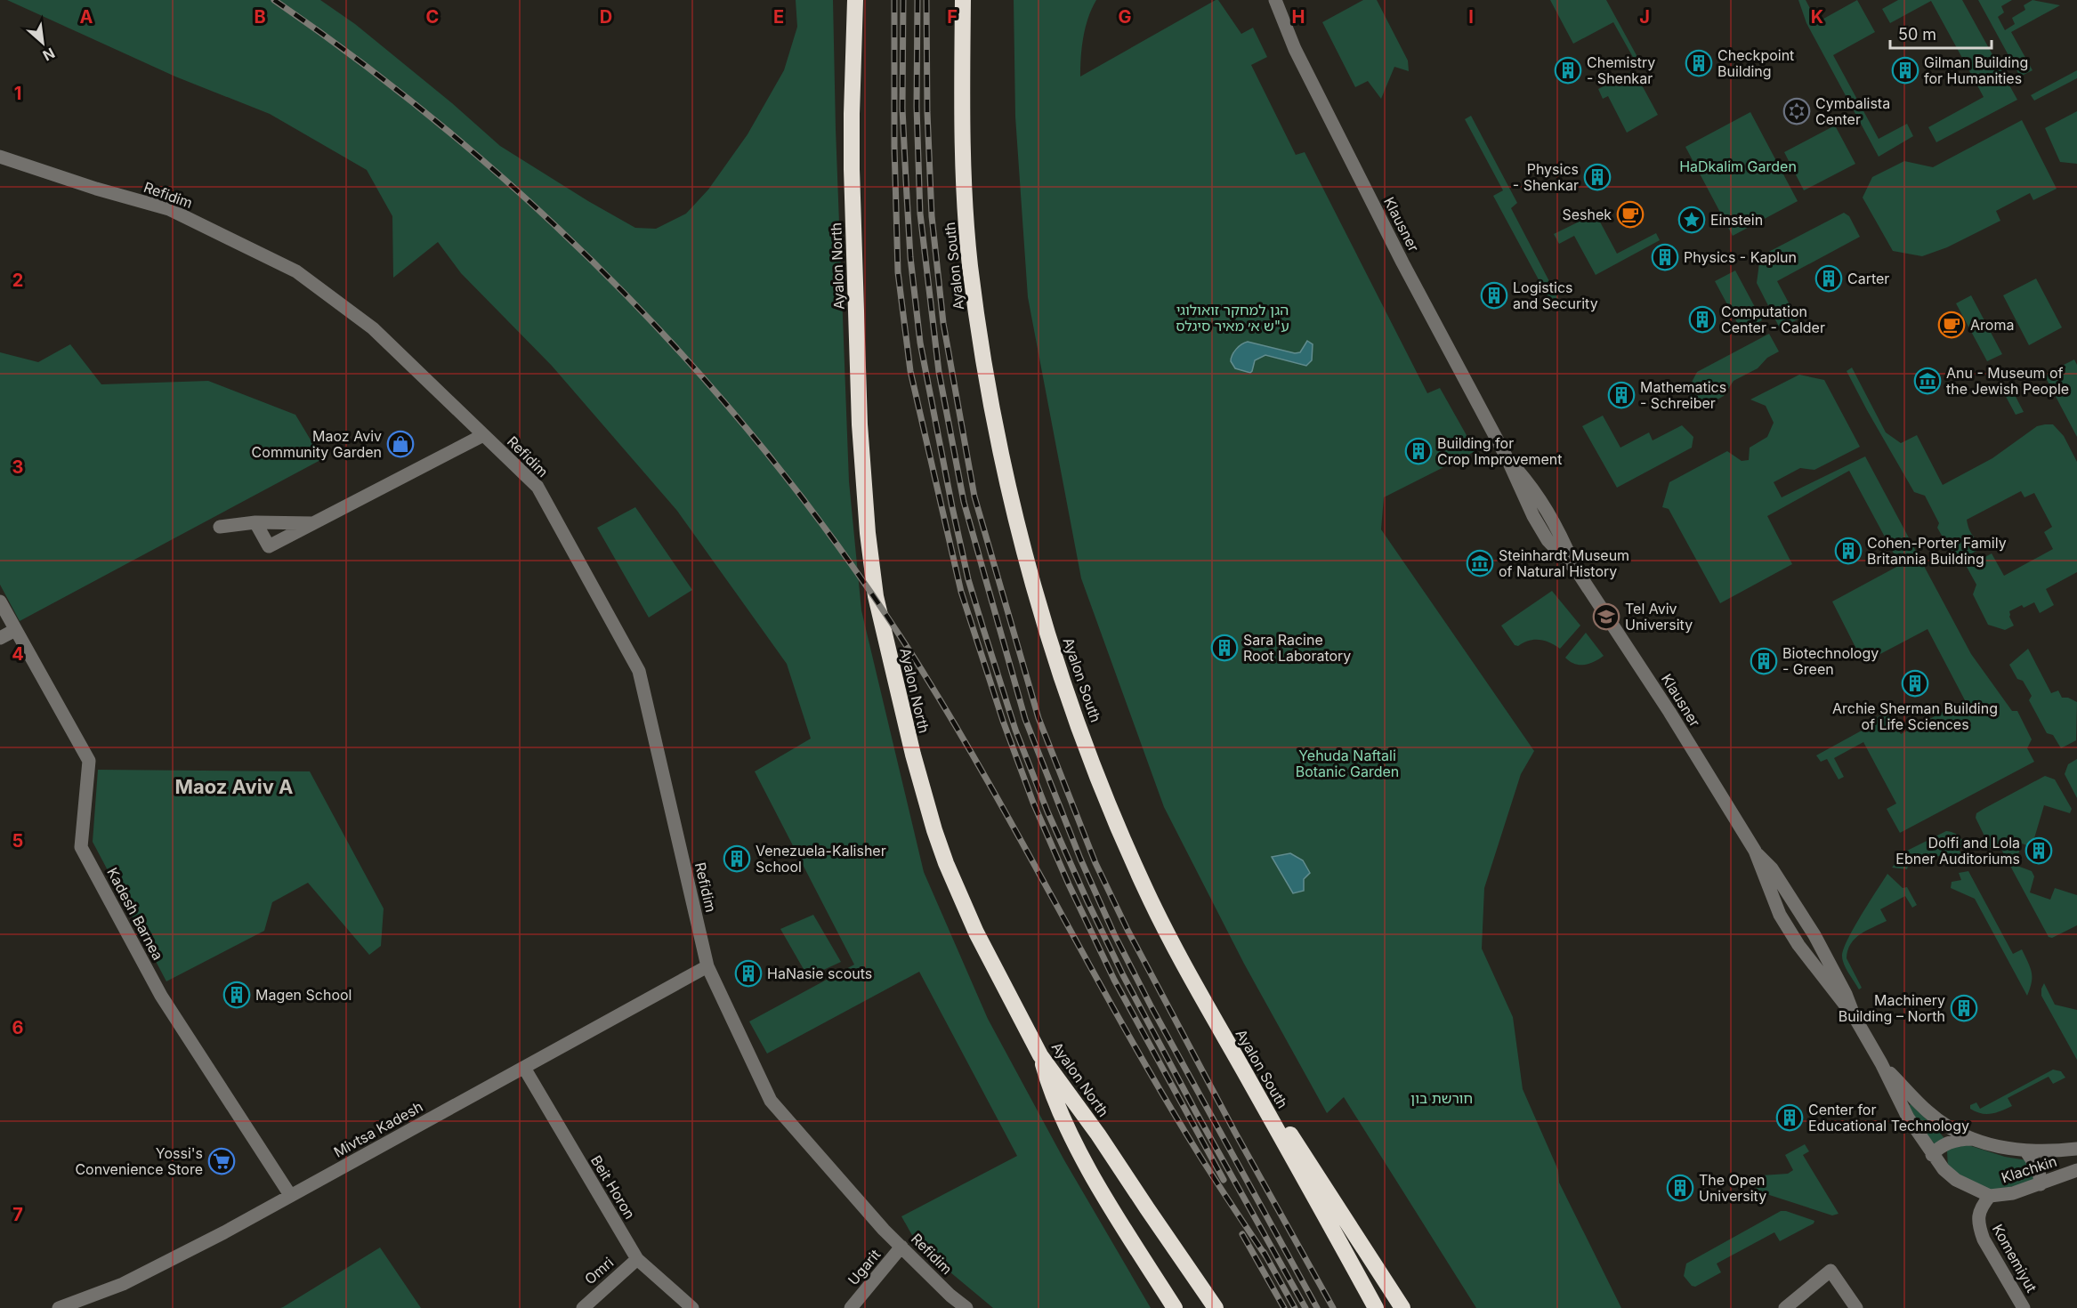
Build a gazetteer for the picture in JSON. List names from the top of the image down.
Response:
{
  "streets": {
    "highway": ["Ayalon North", "Ayalon South"],
    "street": [
      "Refidim",
      "Klausner",
      "Kadesh Barnea",
      "Mivtsa Kadesh",
      "Klachkin",
      "Beit Horon",
      "Komemiyut",
      "Ugarit",
      "Omri"
    ]
  },
  "crossings": [
    ["Refidim", "Mivtsa Kadesh"],
    ["Refidim", "Ugarit"],
    ["Klausner", "Klachkin"],
    ["Klausner", "Komemiyut"],
    ["Kadesh Barnea", "Mivtsa Kadesh"],
    ["Mivtsa Kadesh", "Beit Horon"],
    ["Klachkin", "Komemiyut"],
    ["Beit Horon", "Omri"]
  ],
  "districts": ["Maoz Aviv A"],
  "parks": [
    "HaDkalim Garden",
    "הגן למחקר זואולוגי ע\"ש א׳ מאיר סיגלס",
    "Yehuda Naftali Botanic Garden",
    "חורשת בון"
  ],
  "places": {
    "building": [
      "Checkpoint Building",
      "Chemistry - Shenkar",
      "Gilman Building for Humanities",
      "Physics - Shenkar",
      "Physics - Kaplun",
      "Carter",
      "Logistics and Security",
      "Computation Center - Calder",
      "Mathematics - Schreiber",
      "Building for Crop Improvement",
      "Cohen-Porter Family Britannia Building",
      "Sara Racine Root Laboratory",
      "Biotechnology - Green",
      "Archie Sherman Building of Life Sciences",
      "Dolfi and Lola Ebner Auditoriums",
      "Venezuela-Kalisher School",
      "HaNasie scouts",
      "Magen School",
      "Machinery Building – North",
      "Center for Educational Technology",
      "The Open University"
    ],
    "synagogue": ["Cymbalista Center"],
    "cafe": ["Seshek", "Aroma"],
    "place": ["Einstein"],
    "museum": ["Anu - Museum of the Jewish People", "Steinhardt Museum of Natural History"],
    "shop": ["Maoz Aviv Community Garden"],
    "school or university": ["Tel Aviv University"],
    "supermarket": ["Yossi's Convenience Store"]
  },
  "scale_bar": "50 m",
  "north": "bottom right",
  "grid": {
    "columns": [
      "A",
      "B",
      "C",
      "D",
      "E",
      "F",
      "G",
      "H",
      "I",
      "J",
      "K"
    ],
    "rows": [
      "1",
      "2",
      "3",
      "4",
      "5",
      "6",
      "7"
    ]
  }
}
